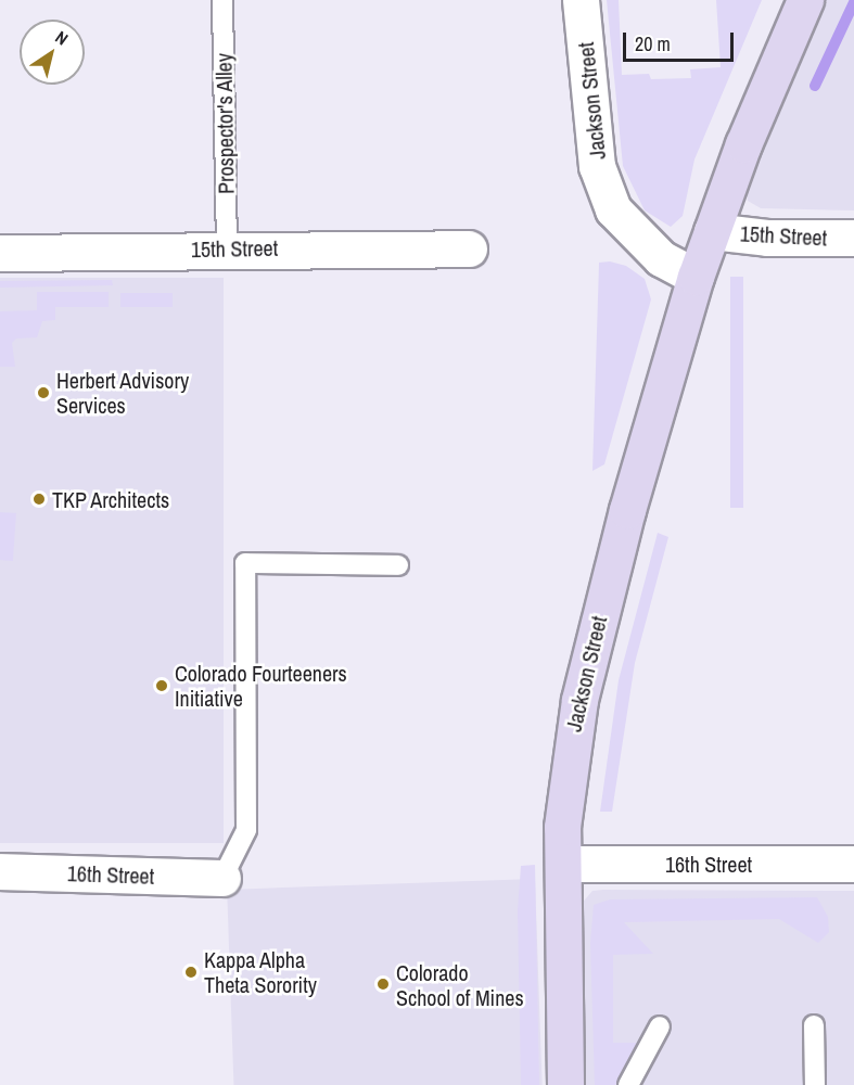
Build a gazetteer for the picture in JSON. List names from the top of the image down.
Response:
{
  "streets": {
    "main road": ["Jackson Street"],
    "street": ["15th Street", "16th Street"],
    "lane": ["Prospector's Alley"]
  },
  "crossings": [
    ["Jackson Street", "15th Street"],
    ["Jackson Street", "16th Street"],
    ["Prospector's Alley", "15th Street"]
  ],
  "places": [
    "Herbert Advisory Services",
    "TKP Architects",
    "Colorado Fourteeners Initiative",
    "Kappa Alpha Theta Sorority",
    "Colorado School of Mines"
  ],
  "scale_bar": "20 m",
  "north": "top right"
}
